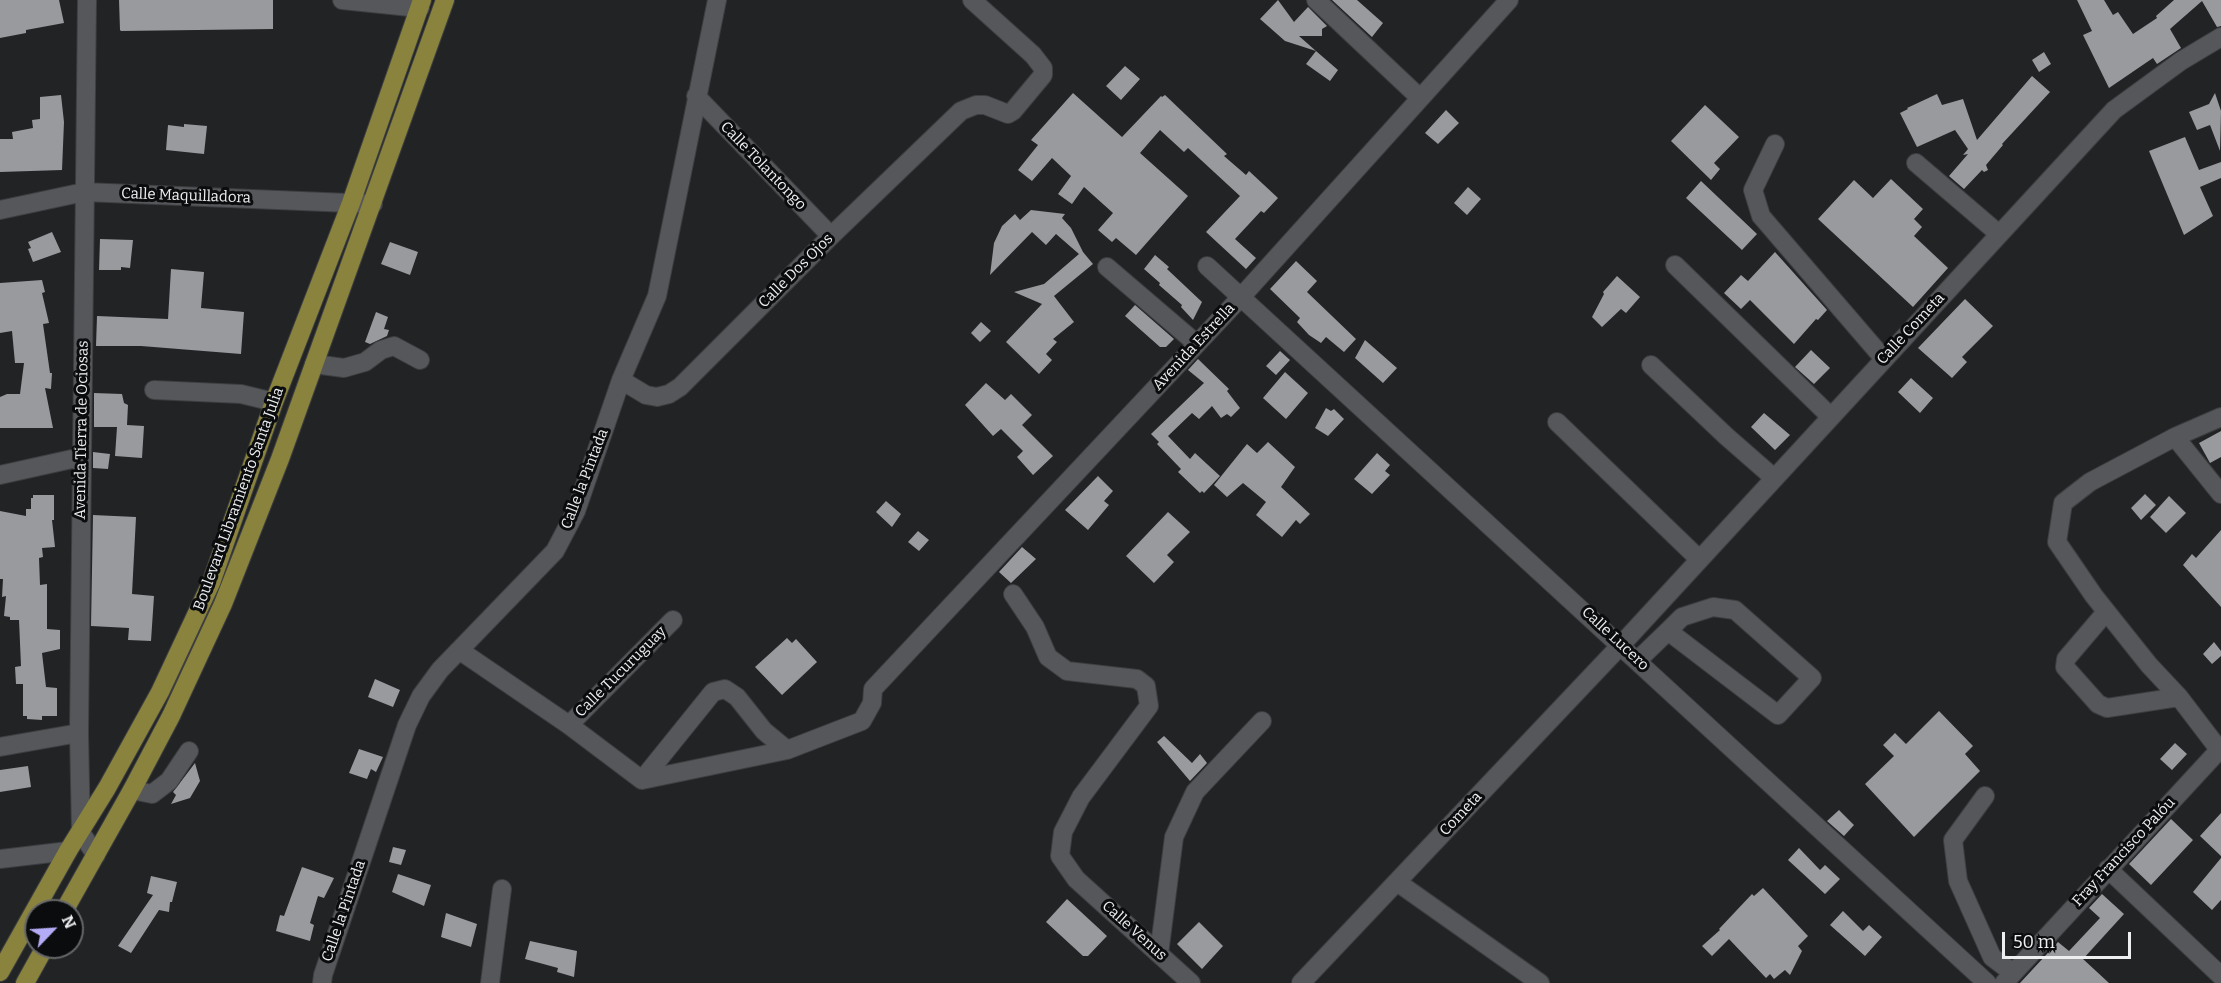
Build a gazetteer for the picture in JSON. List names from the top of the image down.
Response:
{
  "streets": {
    "main road": ["Boulevard Libramiento Santa Julia"],
    "street": [
      "Calle Tolantongo",
      "Calle Maquilladora",
      "Calle Dos Ojos",
      "Calle Cometa",
      "Avenida Estrella",
      "Avenida Tierra de Ociosas",
      "Calle la Pintada",
      "Calle Lucero",
      "Calle Tucuruguay",
      "Cometa",
      "Fray Francisco Palóu",
      "Calle Venus"
    ]
  },
  "crossings": [
    ["Calle Tolantongo", "Calle Dos Ojos"],
    ["Calle Tolantongo", "Calle la Pintada"],
    ["Calle Maquilladora", "Avenida Tierra de Ociosas"],
    ["Calle Maquilladora", "Boulevard Libramiento Santa Julia"],
    ["Calle Dos Ojos", "Calle la Pintada"],
    ["Calle Cometa", "Calle Lucero"],
    ["Calle Cometa", "Cometa"],
    ["Avenida Estrella", "Calle Lucero"],
    ["Avenida Tierra de Ociosas", "Boulevard Libramiento Santa Julia"],
    ["Calle la Pintada", "Calle Tucuruguay"],
    ["Calle Lucero", "Cometa"]
  ],
  "scale_bar": "50 m",
  "north": "top right"
}
